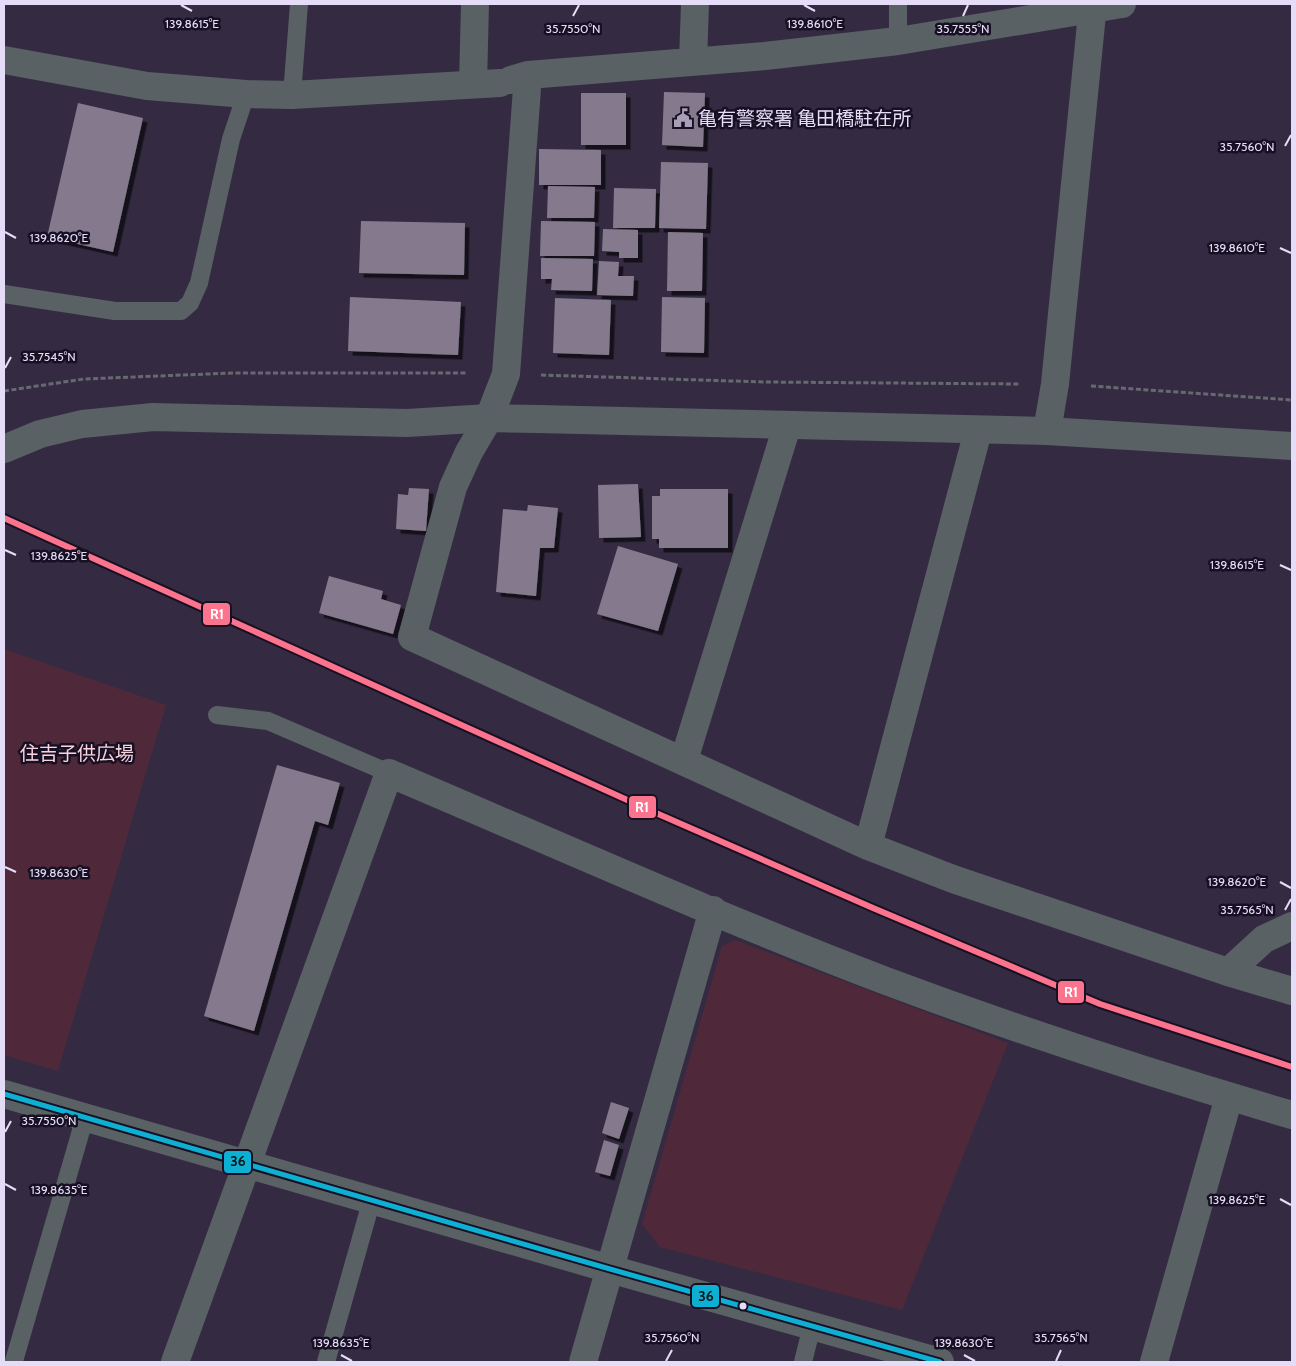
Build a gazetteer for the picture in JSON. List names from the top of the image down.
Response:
{
  "parks": ["住吉子供広場"],
  "places": {
    "public building": ["亀有警察署 亀田橋駐在所"]
  },
  "lines": ["transit line R1", "transit line 36"],
  "coordinates": [
    "139.8615°E",
    "139.8610°E",
    "35.7550°N",
    "35.7555°N",
    "35.7560°N",
    "139.8620°E",
    "35.7545°N",
    "139.8625°E",
    "139.8630°E",
    "35.7565°N",
    "139.8635°E"
  ]
}
